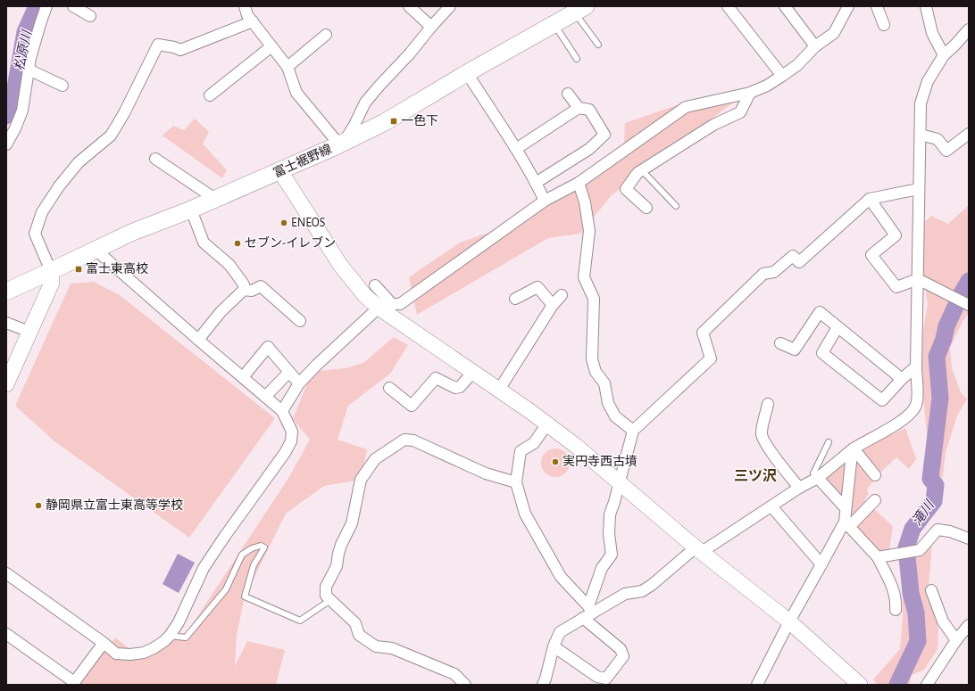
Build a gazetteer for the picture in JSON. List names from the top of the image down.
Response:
{
  "streets": {
    "main road": ["富士裾野線"]
  },
  "districts": ["三ツ沢"],
  "water": ["松原川", "滝川"],
  "places": {
    "transit": ["一色下", "富士東高校"],
    "other": [
      "ENEOS",
      "セブン-イレブン",
      "実円寺西古墳",
      "静岡県立富士東高等学校"
    ]
  }
}
